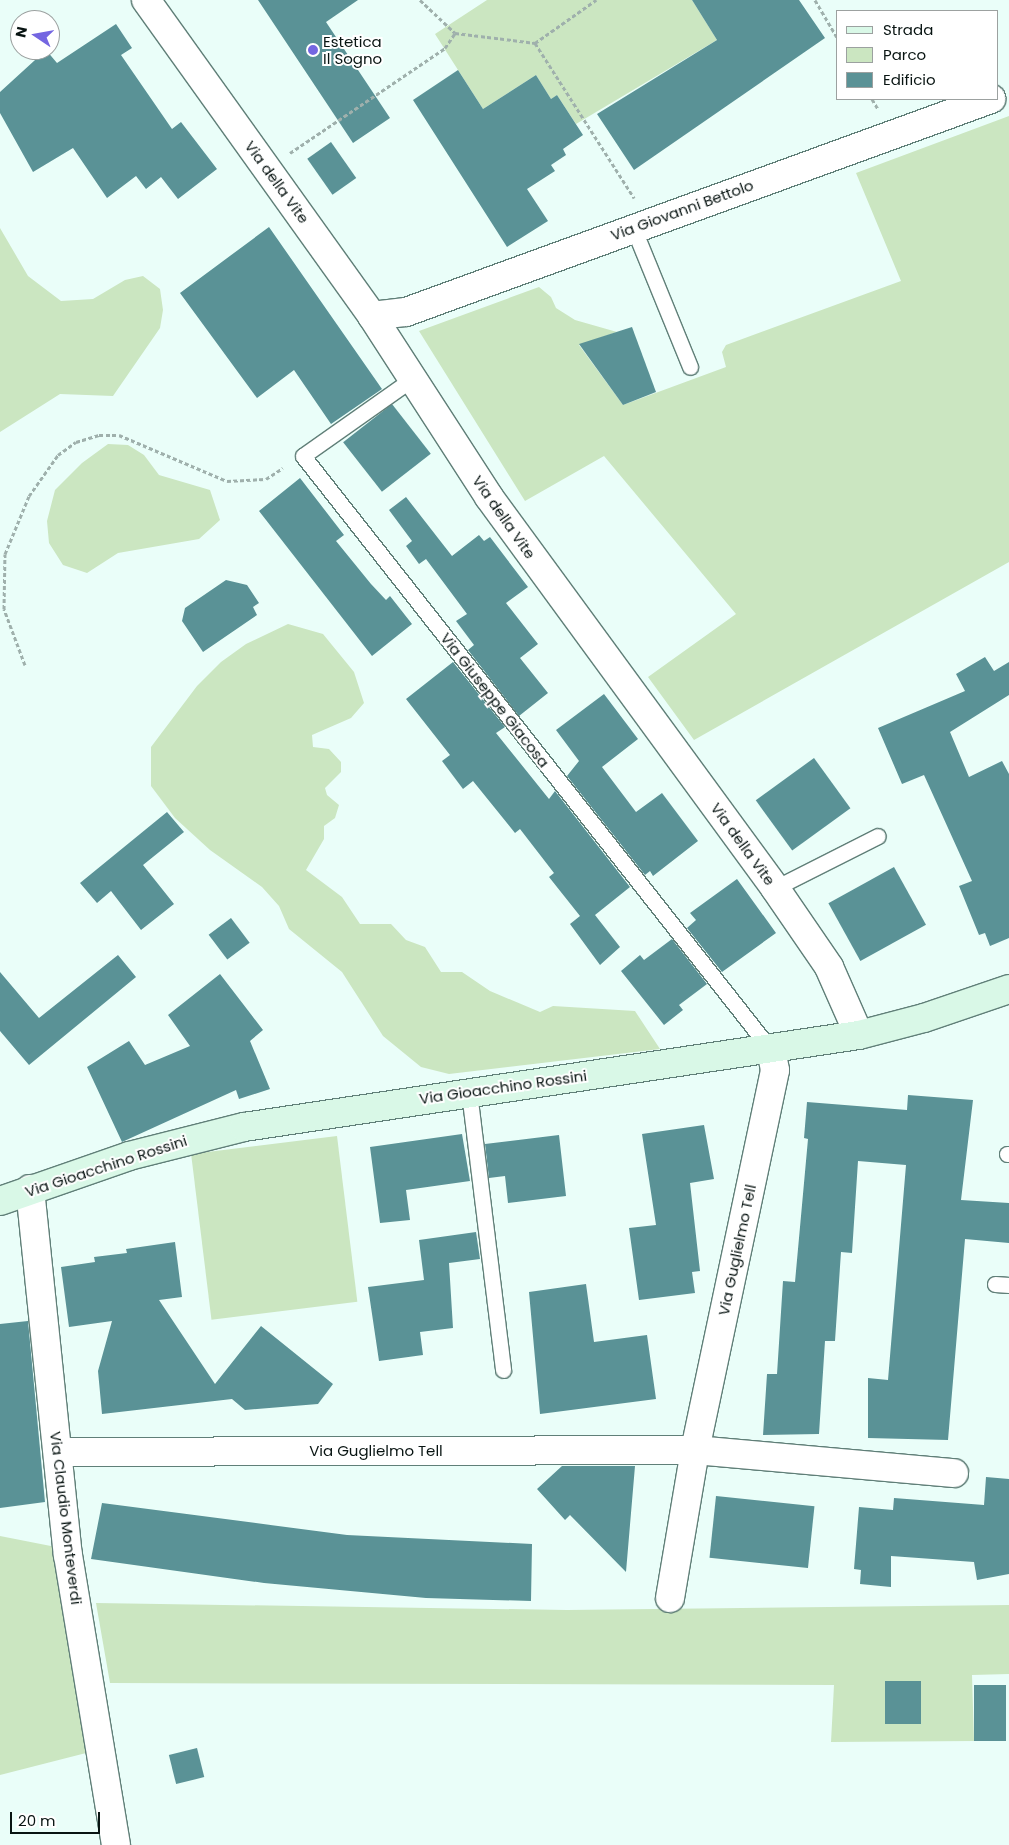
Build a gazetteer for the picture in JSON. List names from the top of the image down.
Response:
{
  "streets": {
    "street": [
      "Via della Vite",
      "Via Giovanni Bettolo",
      "Via Gioacchino Rossini",
      "Via Guglielmo Tell",
      "Via Claudio Monteverdi"
    ],
    "lane": ["Via Giuseppe Giacosa"]
  },
  "crossings": [
    ["Via della Vite", "Via Giovanni Bettolo"],
    ["Via della Vite", "Via Gioacchino Rossini"],
    ["Via Giuseppe Giacosa", "Via Gioacchino Rossini"],
    ["Via Giuseppe Giacosa", "Via Guglielmo Tell"],
    ["Via Gioacchino Rossini", "Via Guglielmo Tell"],
    ["Via Gioacchino Rossini", "Via Claudio Monteverdi"],
    ["Via Guglielmo Tell", "Via Claudio Monteverdi"]
  ],
  "places": ["Estetica Il Sogno"],
  "legend": ["Strada", "Parco", "Edificio"],
  "scale_bar": "20 m",
  "north": "left"
}
